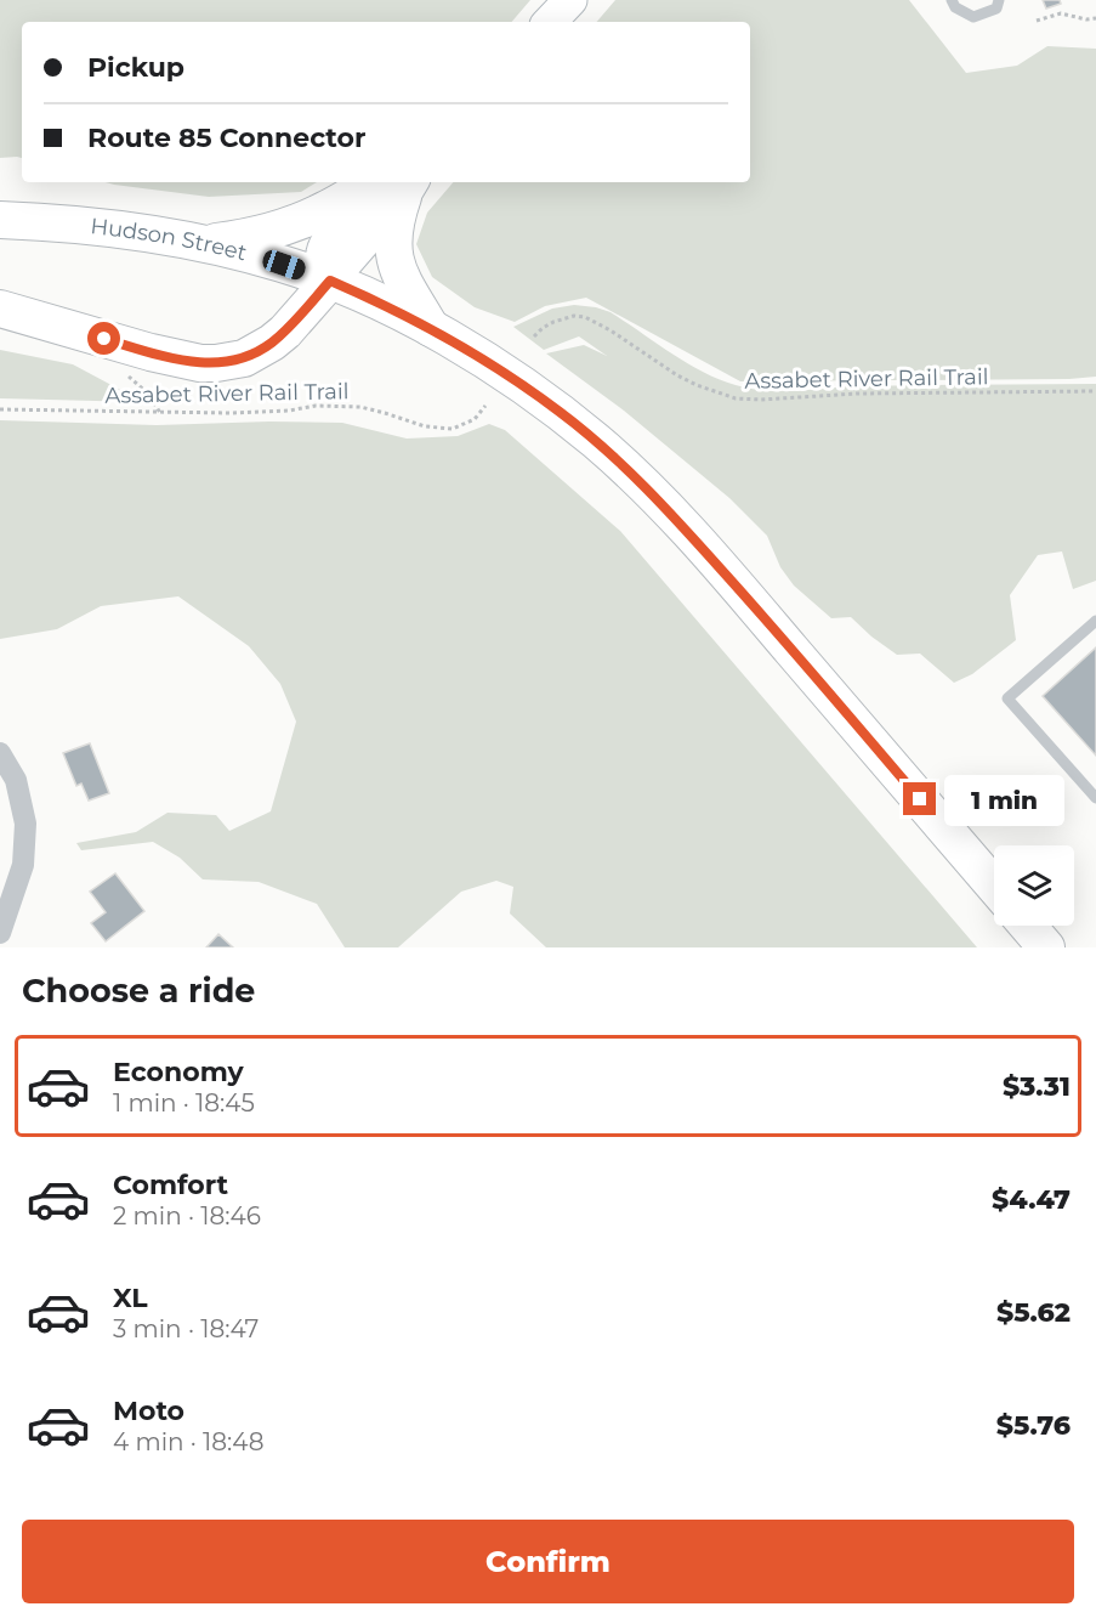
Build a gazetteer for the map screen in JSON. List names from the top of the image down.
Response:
{
  "streets": {
    "main road": ["Hudson Street"],
    "path": ["Assabet River Rail Trail"]
  },
  "page": {
    "banner": ["Pickup", "Route 85 Connector"],
    "bubble": "1 min",
    "heading": "Choose a ride",
    "list": [
      {
        "name": "Economy",
        "note": "1 min · 18:45",
        "value": "$3.31"
      },
      {
        "name": "Comfort",
        "note": "2 min · 18:46",
        "value": "$4.47"
      },
      {
        "name": "XL",
        "note": "3 min · 18:47",
        "value": "$5.62"
      },
      {
        "name": "Moto",
        "note": "4 min · 18:48",
        "value": "$5.76"
      }
    ],
    "buttons": "Confirm"
  }
}
